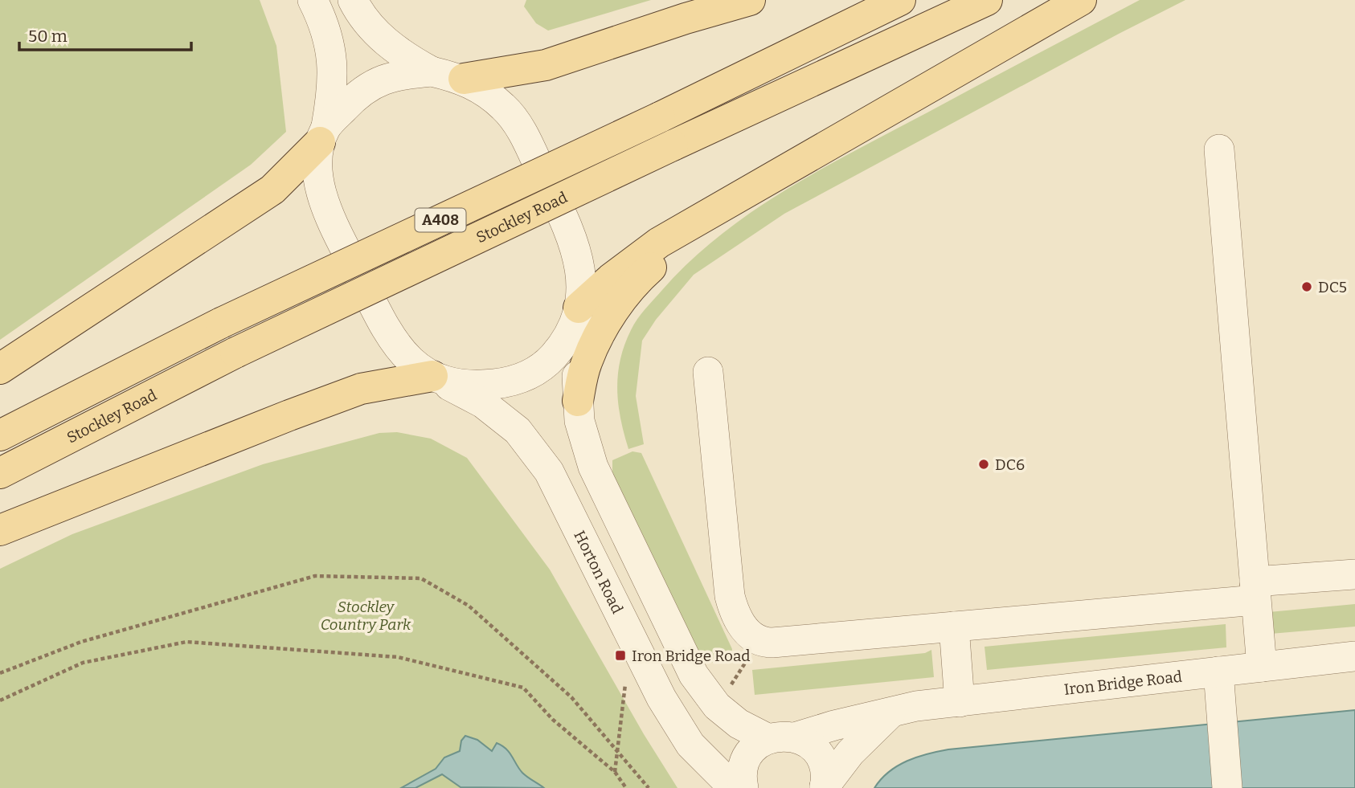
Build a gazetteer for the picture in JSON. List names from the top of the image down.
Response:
{
  "streets": {
    "main road": ["Stockley Road", "A408"],
    "street": ["Horton Road", "Iron Bridge Road"]
  },
  "parks": ["Stockley Country Park"],
  "places": {
    "other": ["DC5", "DC6"],
    "transit": ["Iron Bridge Road"]
  },
  "scale_bar": "50 m"
}
